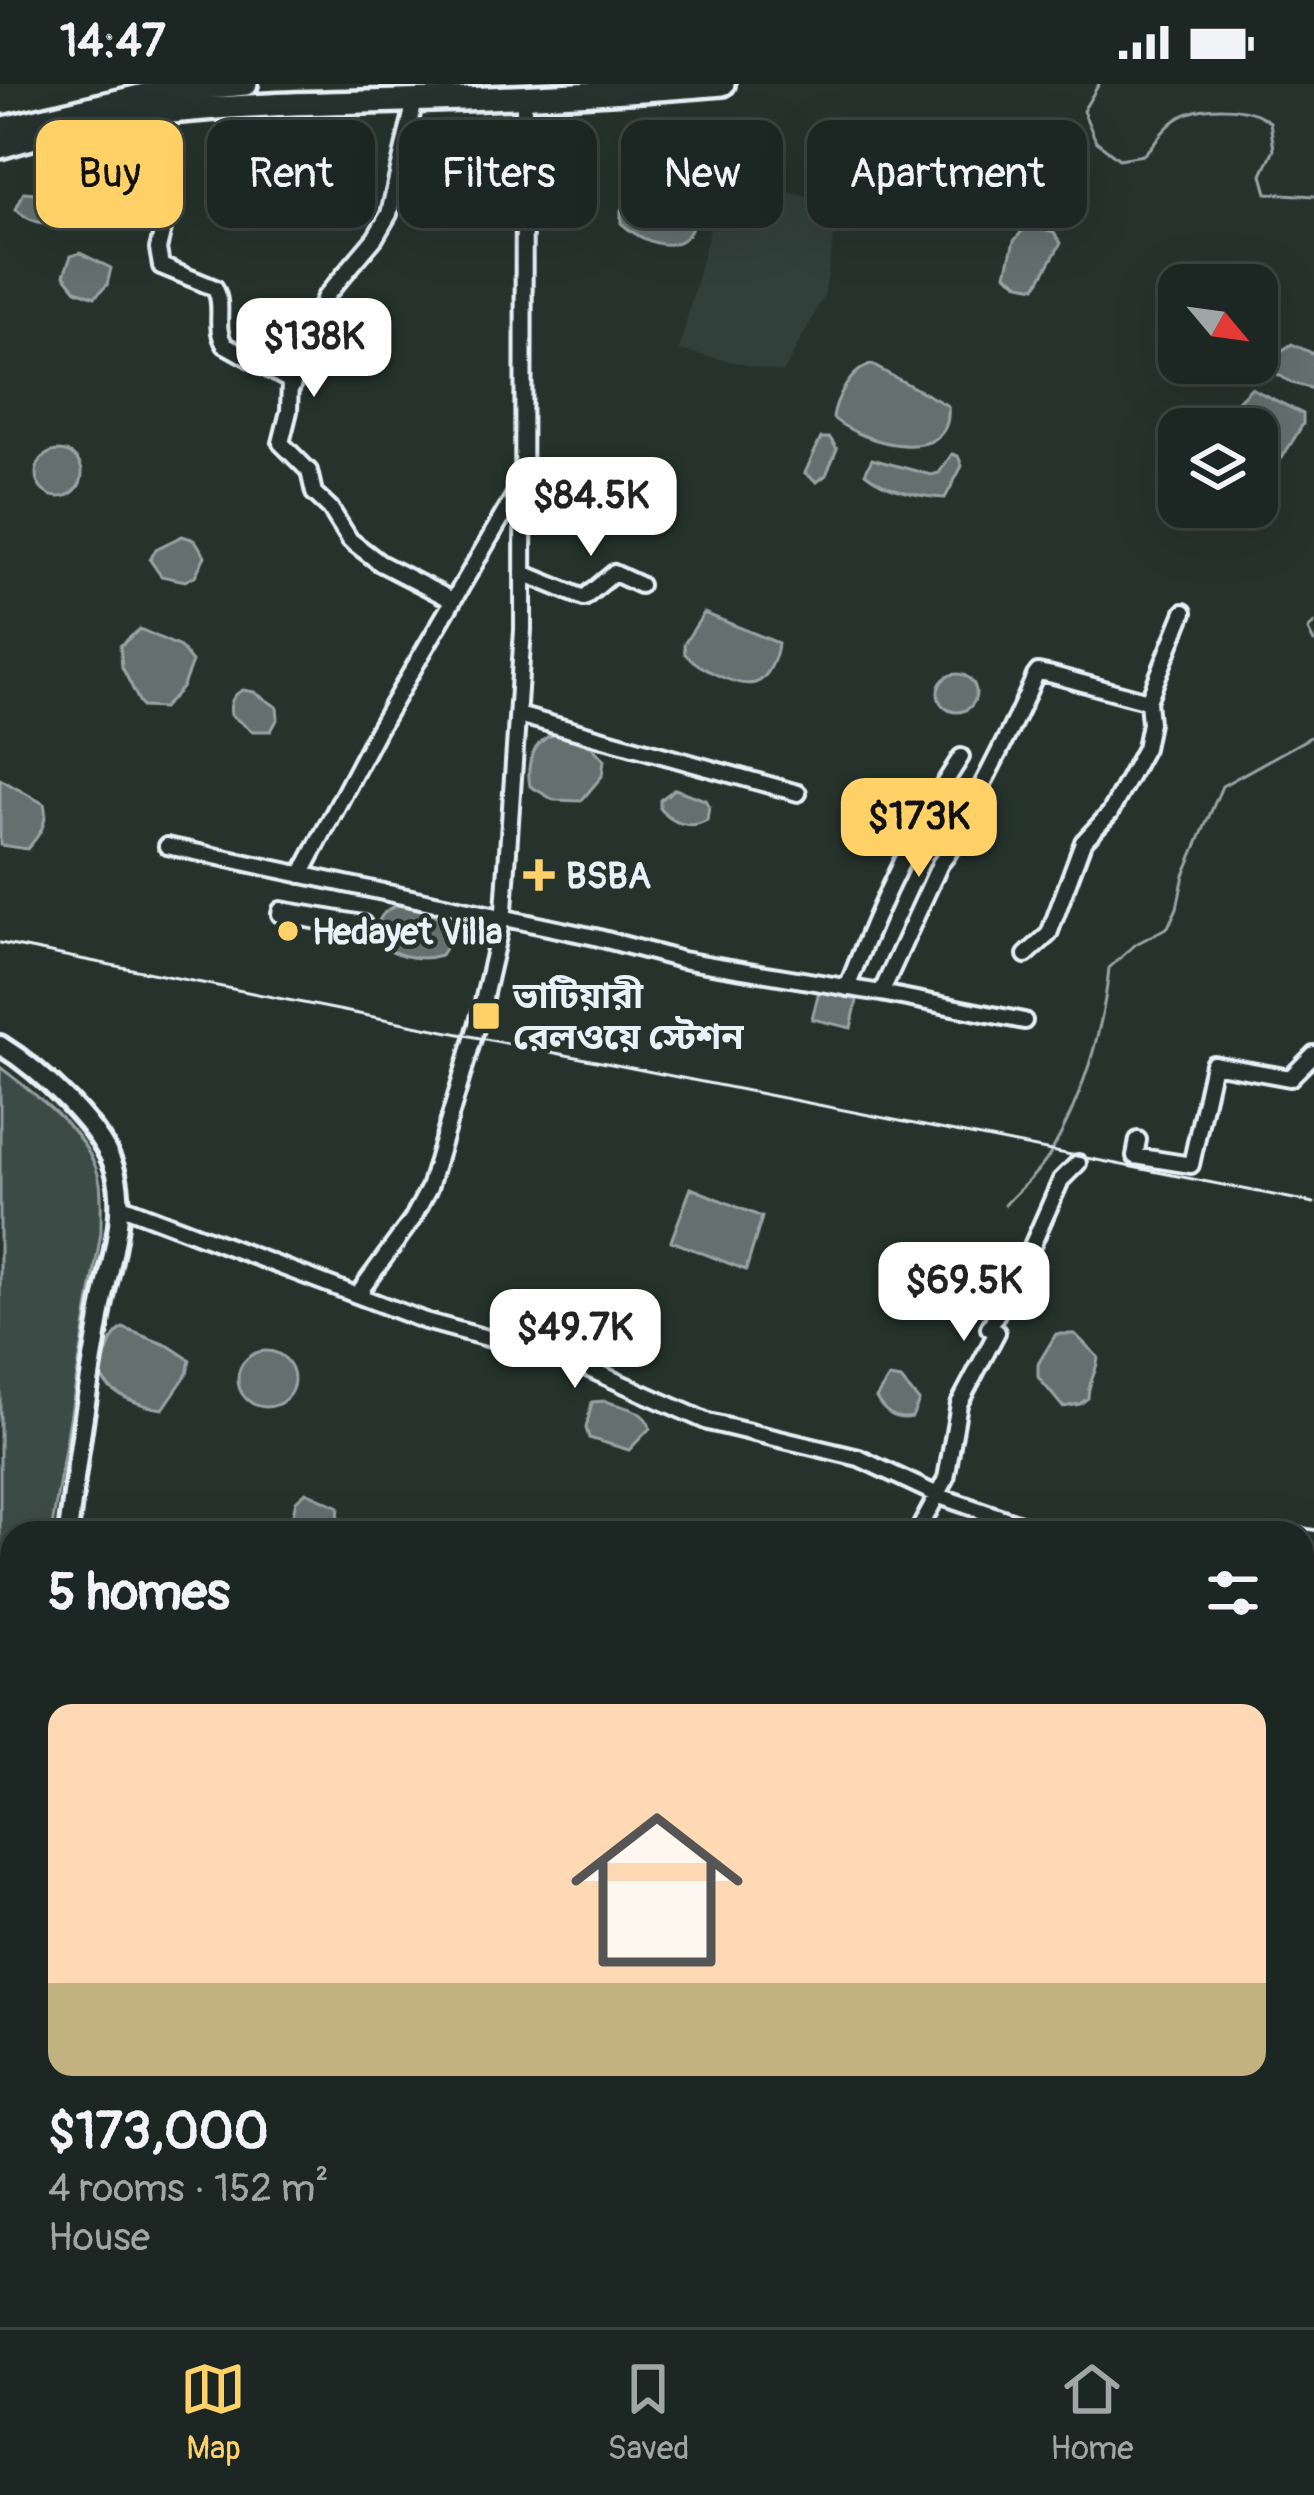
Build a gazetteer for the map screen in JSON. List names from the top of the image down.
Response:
{
  "places": {
    "health": ["BSBA"],
    "other": ["Hedayet Villa"],
    "transit": ["ভাটিয়ারী রেলওয়ে স্টেশন"]
  },
  "north": "bottom right",
  "page": {
    "status": "14:47",
    "chip": [
      "Buy",
      "Rent",
      "Filters",
      "New",
      "Apartment"
    ],
    "price": [
      "$138K",
      "$84.5K",
      "$173K",
      "$69.5K",
      "$49.7K"
    ],
    "heading": "5 homes",
    "list": [
      {
        "name": "$173,000",
        "note": "4 rooms · 152 m² · House"
      }
    ],
    "tabs": ["Map", "Saved", "Home"]
  }
}
